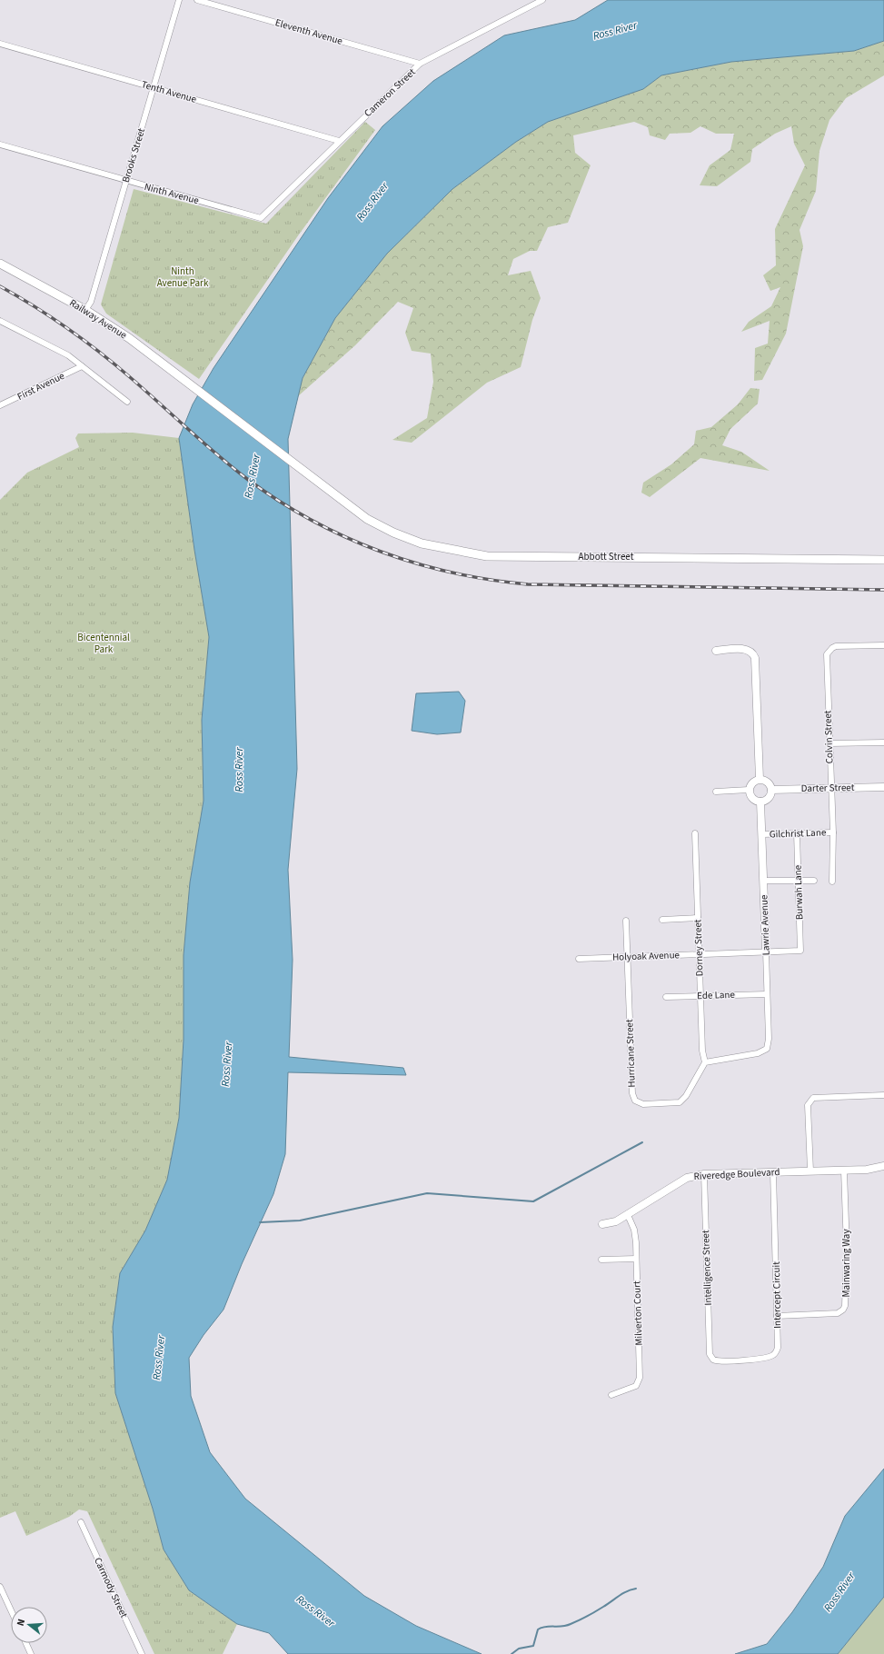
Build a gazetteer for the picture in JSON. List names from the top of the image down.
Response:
{
  "streets": {
    "main road": ["Railway Avenue", "Abbott Street"],
    "street": [
      "Eleventh Avenue",
      "Tenth Avenue",
      "Cameron Street",
      "Brooks Street",
      "Ninth Avenue",
      "First Avenue",
      "Colvin Street",
      "Darter Street",
      "Gilchrist Lane",
      "Burwah Lane",
      "Lawrie Avenue",
      "Dorney Street",
      "Holyoak Avenue",
      "Ede Lane",
      "Hurricane Street",
      "Riveredge Boulevard",
      "Mainwaring Way",
      "Intelligence Street",
      "Intercept Circuit",
      "Milverton Court",
      "Carmody Street"
    ]
  },
  "crossings": [
    ["Eleventh Avenue", "Cameron Street"],
    ["Tenth Avenue", "Cameron Street"],
    ["Tenth Avenue", "Brooks Street"],
    ["Cameron Street", "Ninth Avenue"],
    ["Brooks Street", "Ninth Avenue"],
    ["Brooks Street", "Railway Avenue"],
    ["Railway Avenue", "Abbott Street"],
    ["Colvin Street", "Darter Street"],
    ["Colvin Street", "Gilchrist Lane"],
    ["Darter Street", "Lawrie Avenue"],
    ["Gilchrist Lane", "Burwah Lane"],
    ["Gilchrist Lane", "Lawrie Avenue"],
    ["Burwah Lane", "Holyoak Avenue"],
    ["Lawrie Avenue", "Dorney Street"],
    ["Lawrie Avenue", "Holyoak Avenue"],
    ["Lawrie Avenue", "Ede Lane"],
    ["Lawrie Avenue", "Hurricane Street"],
    ["Dorney Street", "Holyoak Avenue"],
    ["Dorney Street", "Ede Lane"],
    ["Dorney Street", "Hurricane Street"],
    ["Holyoak Avenue", "Hurricane Street"],
    ["Riveredge Boulevard", "Mainwaring Way"],
    ["Riveredge Boulevard", "Intelligence Street"],
    ["Riveredge Boulevard", "Intercept Circuit"],
    ["Riveredge Boulevard", "Milverton Court"],
    ["Mainwaring Way", "Intercept Circuit"],
    ["Intelligence Street", "Intercept Circuit"]
  ],
  "water": ["Ross River"],
  "parks": ["Ninth Avenue Park", "Bicentennial Park"],
  "north": "left"
}
